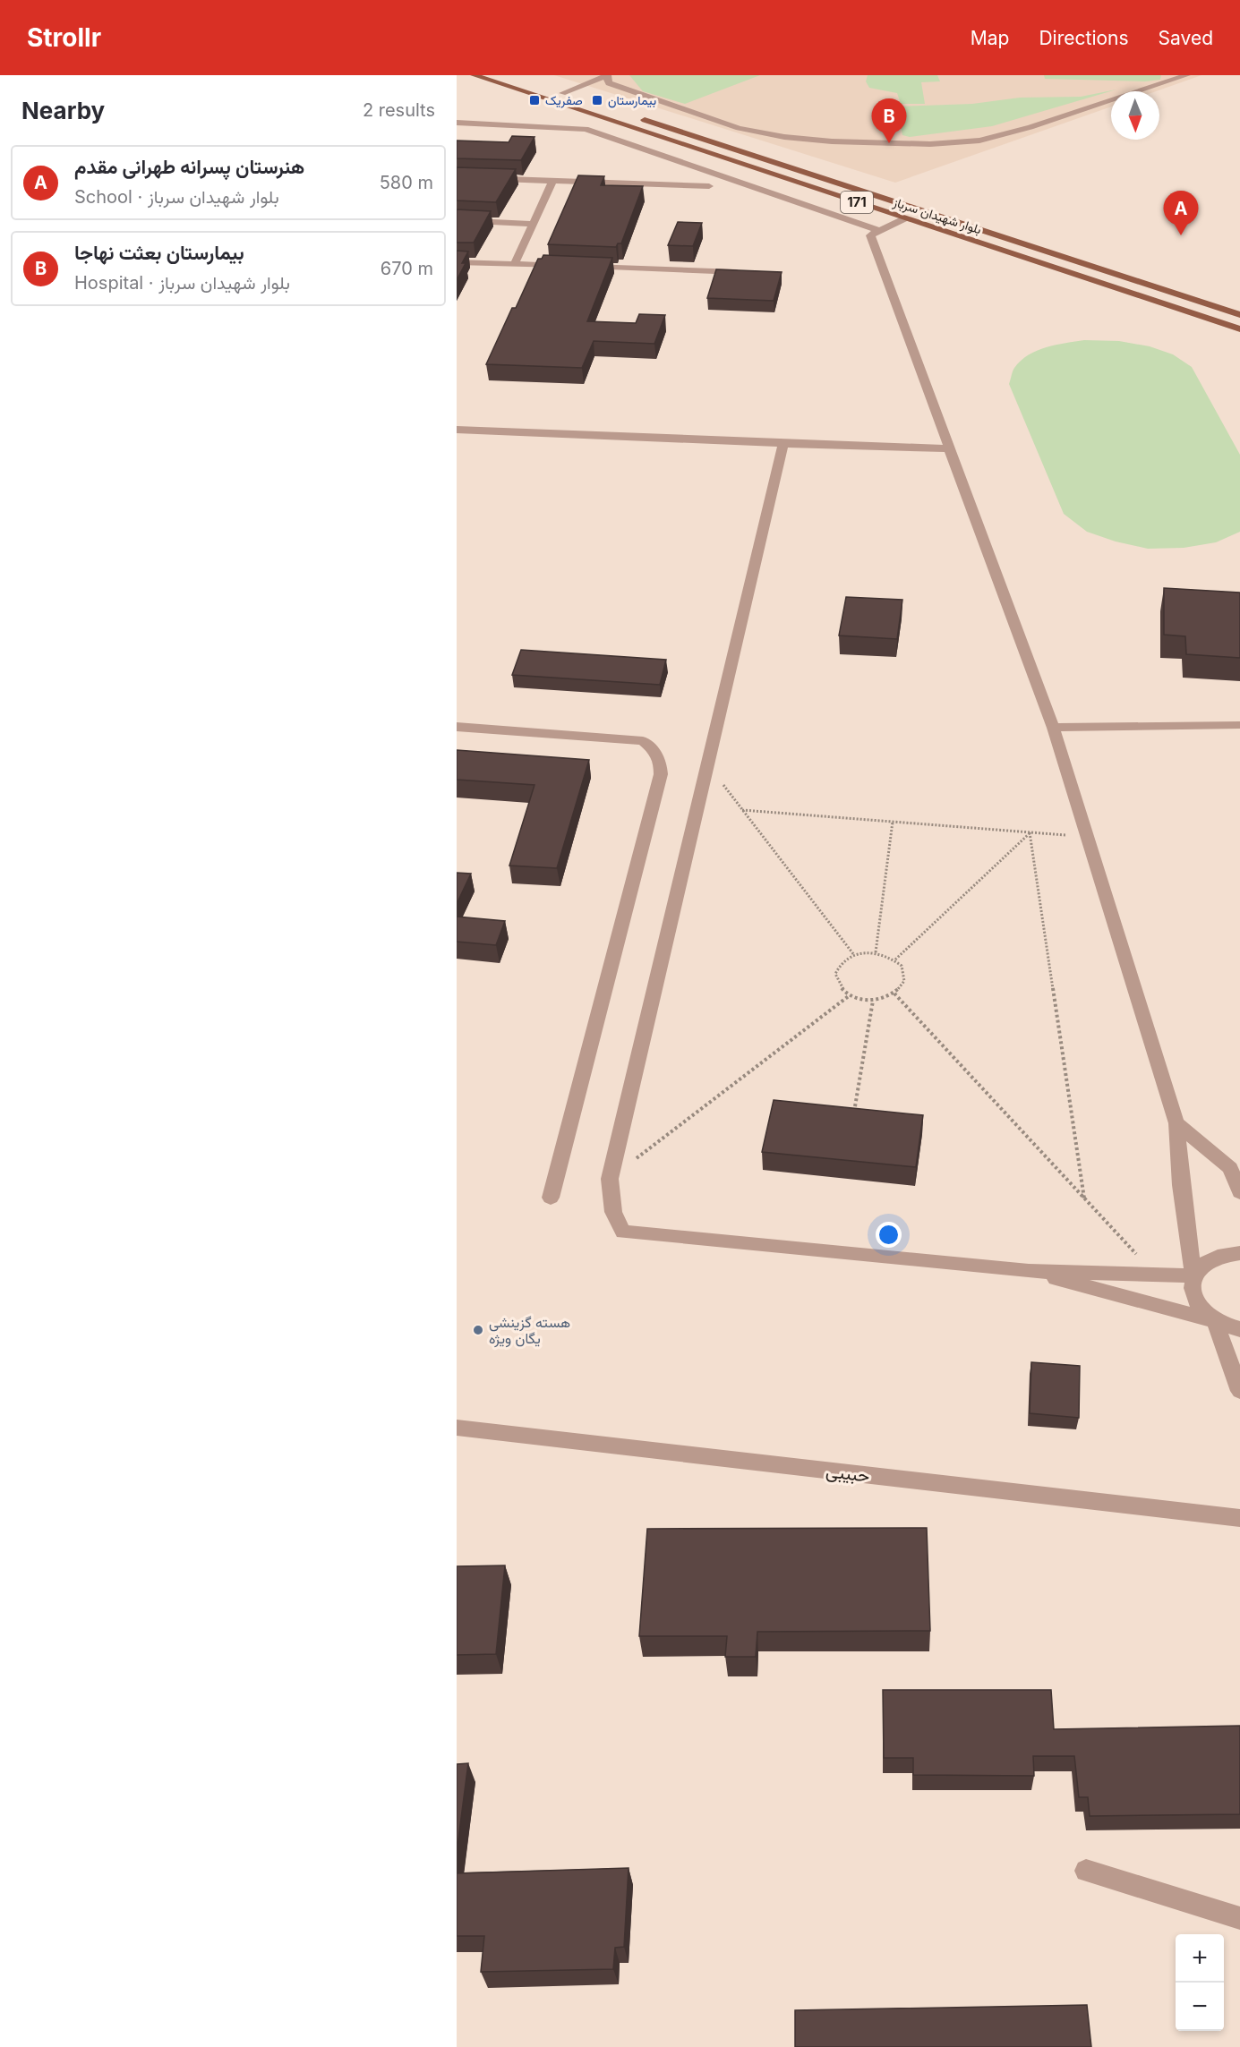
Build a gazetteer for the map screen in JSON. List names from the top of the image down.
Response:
{
  "streets": {
    "main road": ["171", "بلوار شهیدان سرباز"],
    "street": ["حبیبی"]
  },
  "places": {
    "transit": ["صفریک", "بیمارستان"],
    "other": ["هسته گزینشی یگان ویژه"]
  },
  "north": "bottom",
  "page": {
    "header": "Strollr",
    "nav": ["Map", "Directions", "Saved"],
    "heading": ["Nearby", "2 results"],
    "pins": ["B", "A"],
    "list": [
      {
        "mark": "A",
        "name": "هنرستان پسرانه طهرانی مقدم",
        "note": "School · بلوار شهیدان سرباز",
        "value": "580 m"
      },
      {
        "mark": "B",
        "name": "بیمارستان بعثت نهاجا",
        "note": "Hospital · بلوار شهیدان سرباز",
        "value": "670 m"
      }
    ],
    "map_buttons": ["+", "−"]
  }
}
